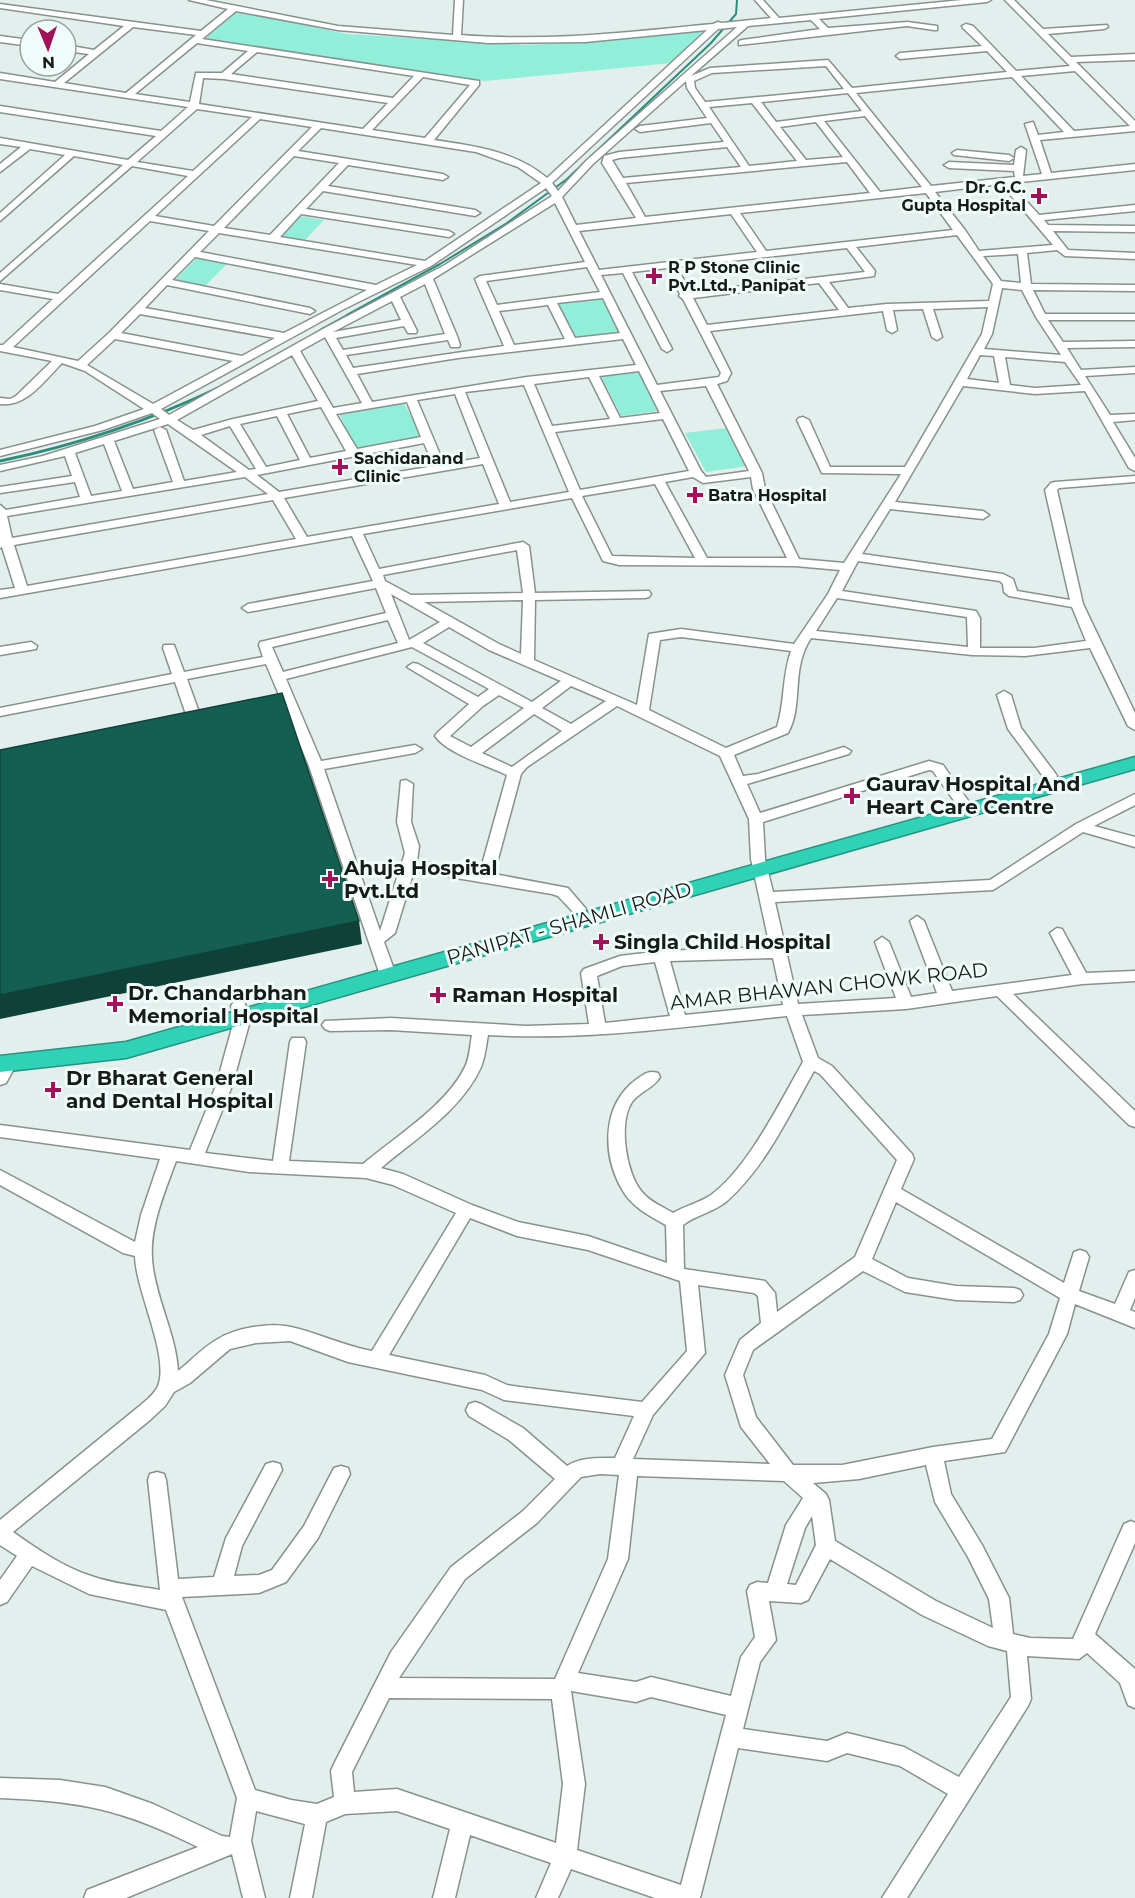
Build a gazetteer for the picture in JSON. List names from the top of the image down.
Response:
{
  "streets": {
    "highway": ["PANIPAT - SHAMLI ROAD"],
    "street": ["AMAR BHAWAN CHOWK ROAD"]
  },
  "places": {
    "health": [
      "Dr. G.C. Gupta Hospital",
      "R P Stone Clinic Pvt.Ltd., Panipat",
      "Sachidanand Clinic",
      "Batra Hospital",
      "Gaurav Hospital And Heart Care Centre",
      "Ahuja Hospital Pvt.Ltd",
      "Singla Child Hospital",
      "Raman Hospital",
      "Dr. Chandarbhan Memorial Hospital",
      "Dr Bharat General and Dental Hospital"
    ]
  },
  "north": "bottom"
}
